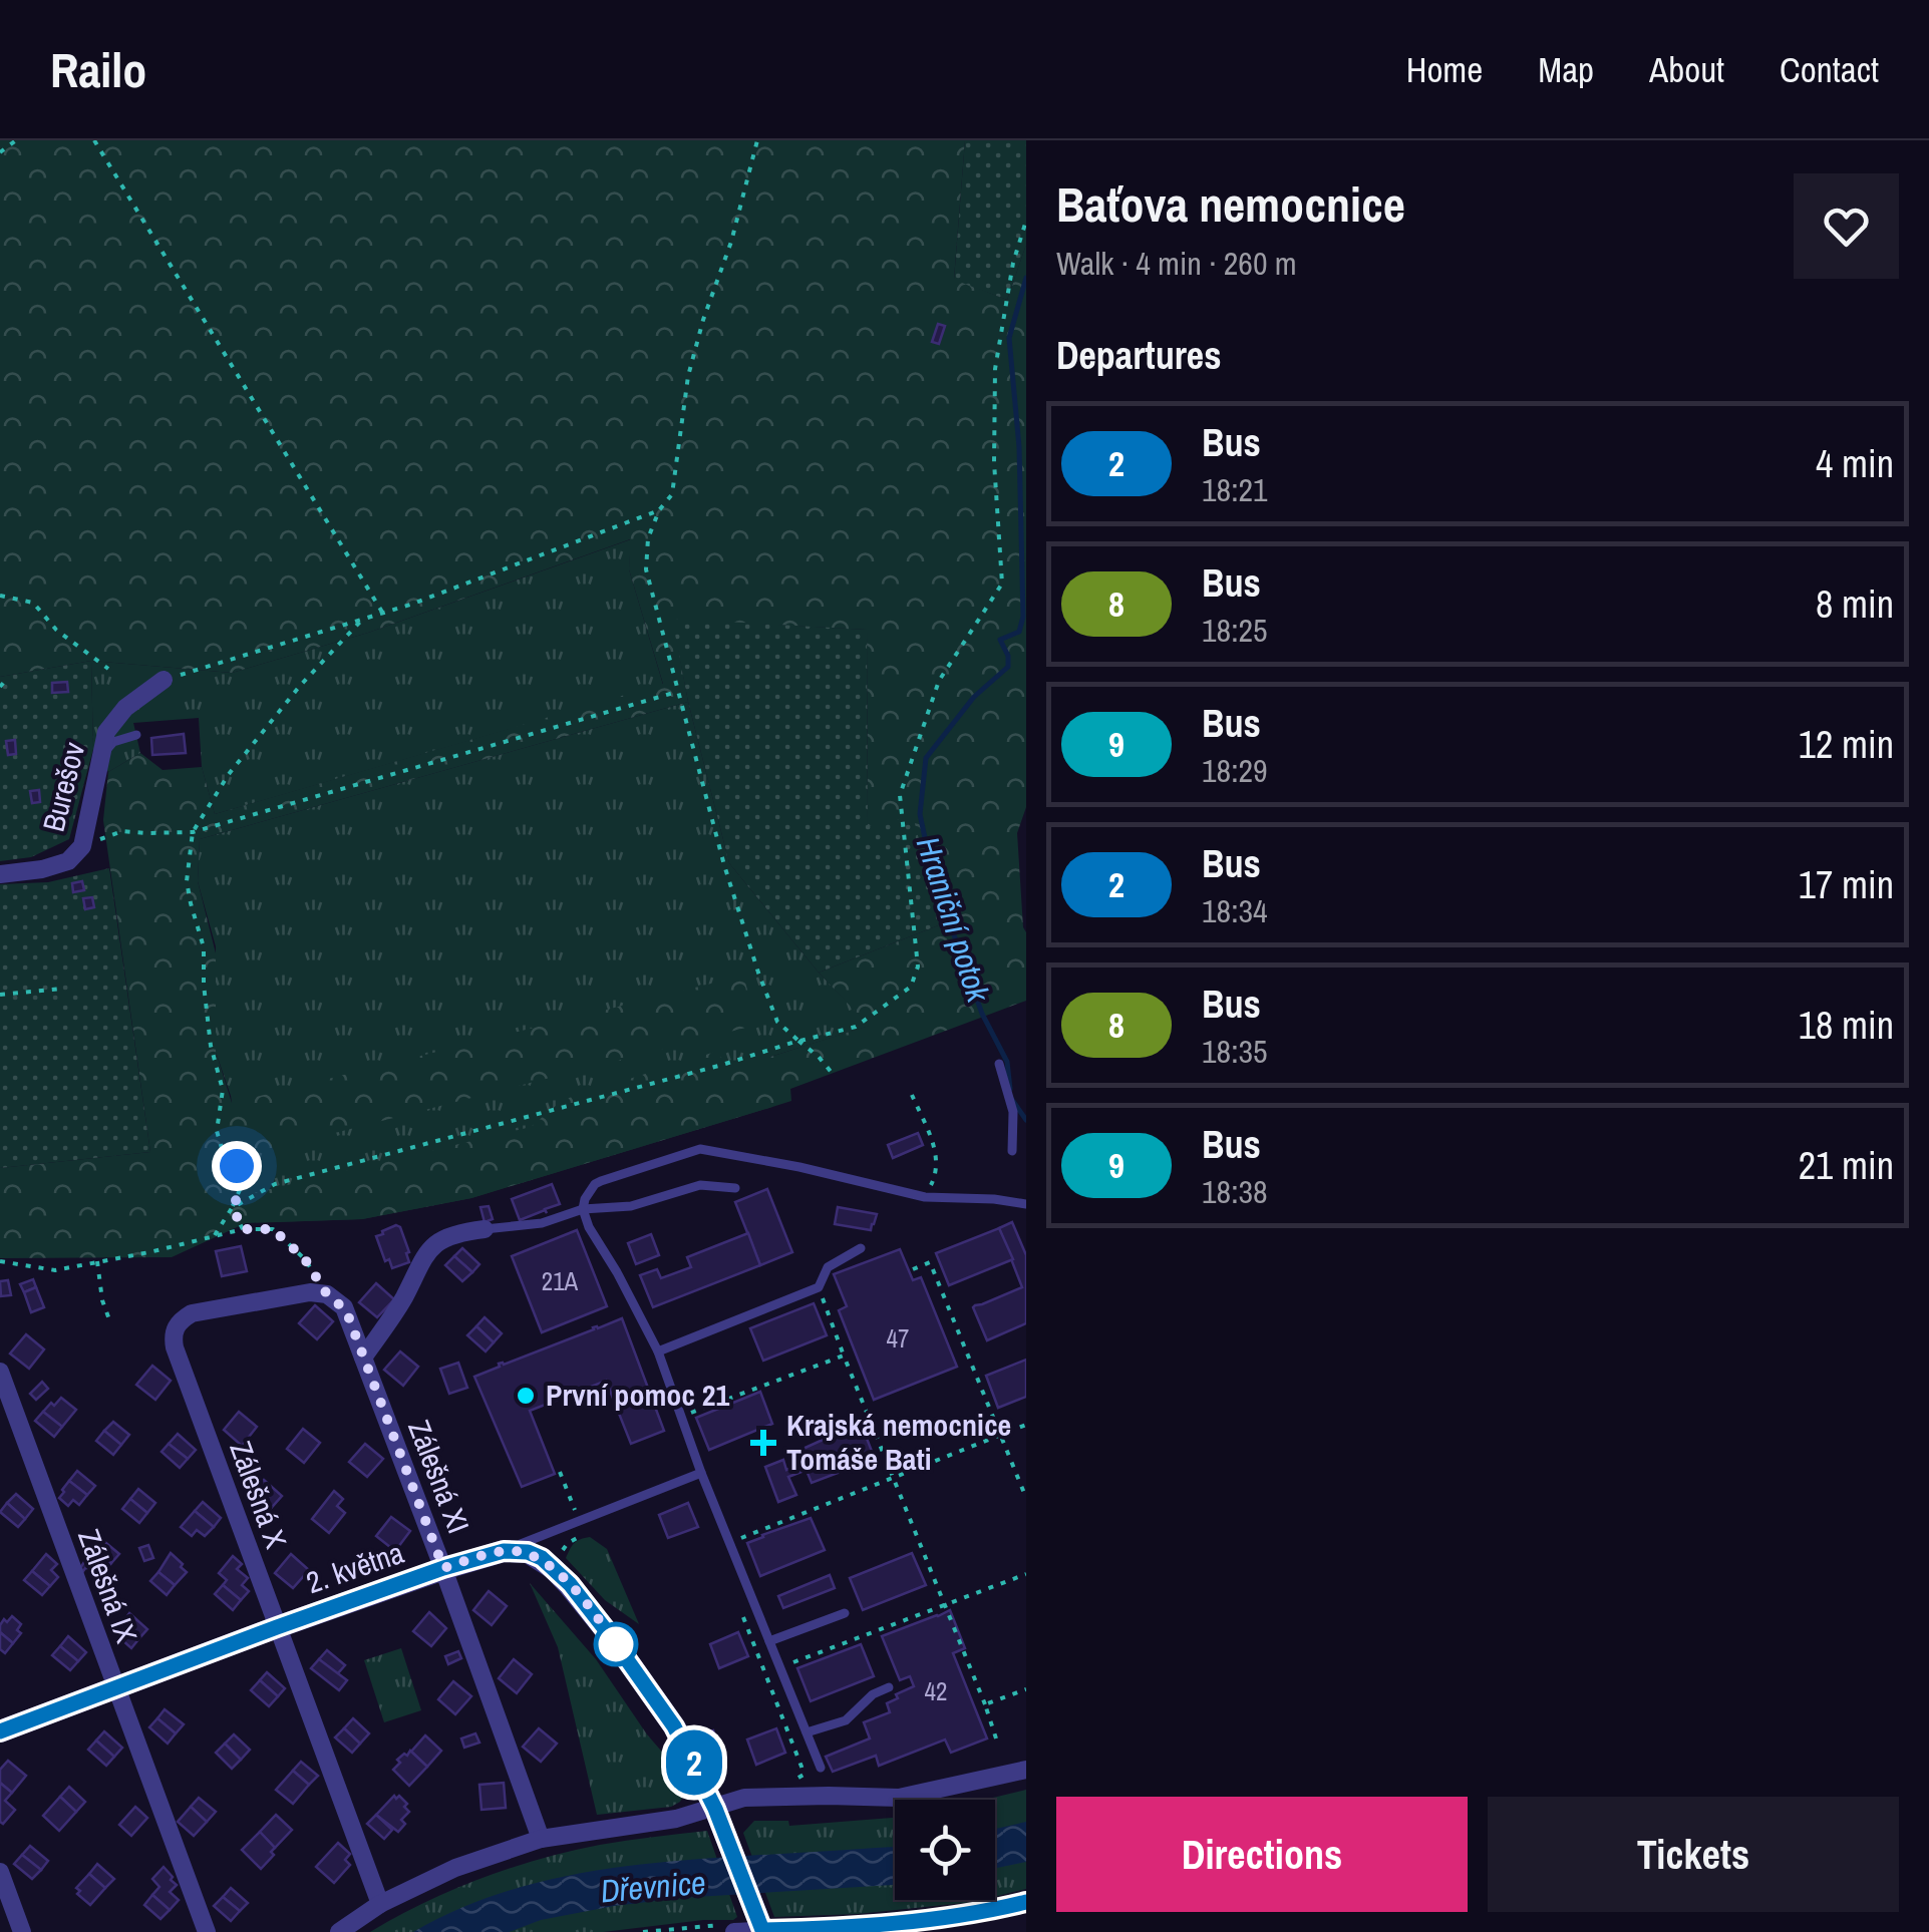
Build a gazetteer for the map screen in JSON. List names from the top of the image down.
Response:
{
  "streets": {
    "street": [
      "Burešov",
      "Zálešná XI",
      "Zálešná X",
      "2. května",
      "Zálešná IX"
    ]
  },
  "crossings": [
    ["Zálešná XI", "Zálešná X"],
    ["Zálešná XI", "2. května"],
    ["Zálešná X", "2. května"],
    ["2. května", "Zálešná IX"]
  ],
  "water": ["Hraniční potok", "Dřevnice"],
  "places": {
    "other": ["První pomoc 21"],
    "health": ["Krajská nemocnice Tomáše Bati"]
  },
  "lines": ["bus line 2"],
  "house_numbers": ["21A", "47", "42"],
  "page": {
    "header": "Railo",
    "nav": [
      "Home",
      "Map",
      "About",
      "Contact"
    ],
    "on_map": "2",
    "heading": [
      ["Baťova nemocnice", "Walk · 4 min · 260 m"],
      "Departures"
    ],
    "list": [
      {
        "mark": "2",
        "name": "Bus",
        "note": "18:21",
        "value": "4 min"
      },
      {
        "mark": "8",
        "name": "Bus",
        "note": "18:25",
        "value": "8 min"
      },
      {
        "mark": "9",
        "name": "Bus",
        "note": "18:29",
        "value": "12 min"
      },
      {
        "mark": "2",
        "name": "Bus",
        "note": "18:34",
        "value": "17 min"
      },
      {
        "mark": "8",
        "name": "Bus",
        "note": "18:35",
        "value": "18 min"
      },
      {
        "mark": "9",
        "name": "Bus",
        "note": "18:38",
        "value": "21 min"
      }
    ],
    "buttons": ["Directions", "Tickets"]
  }
}
